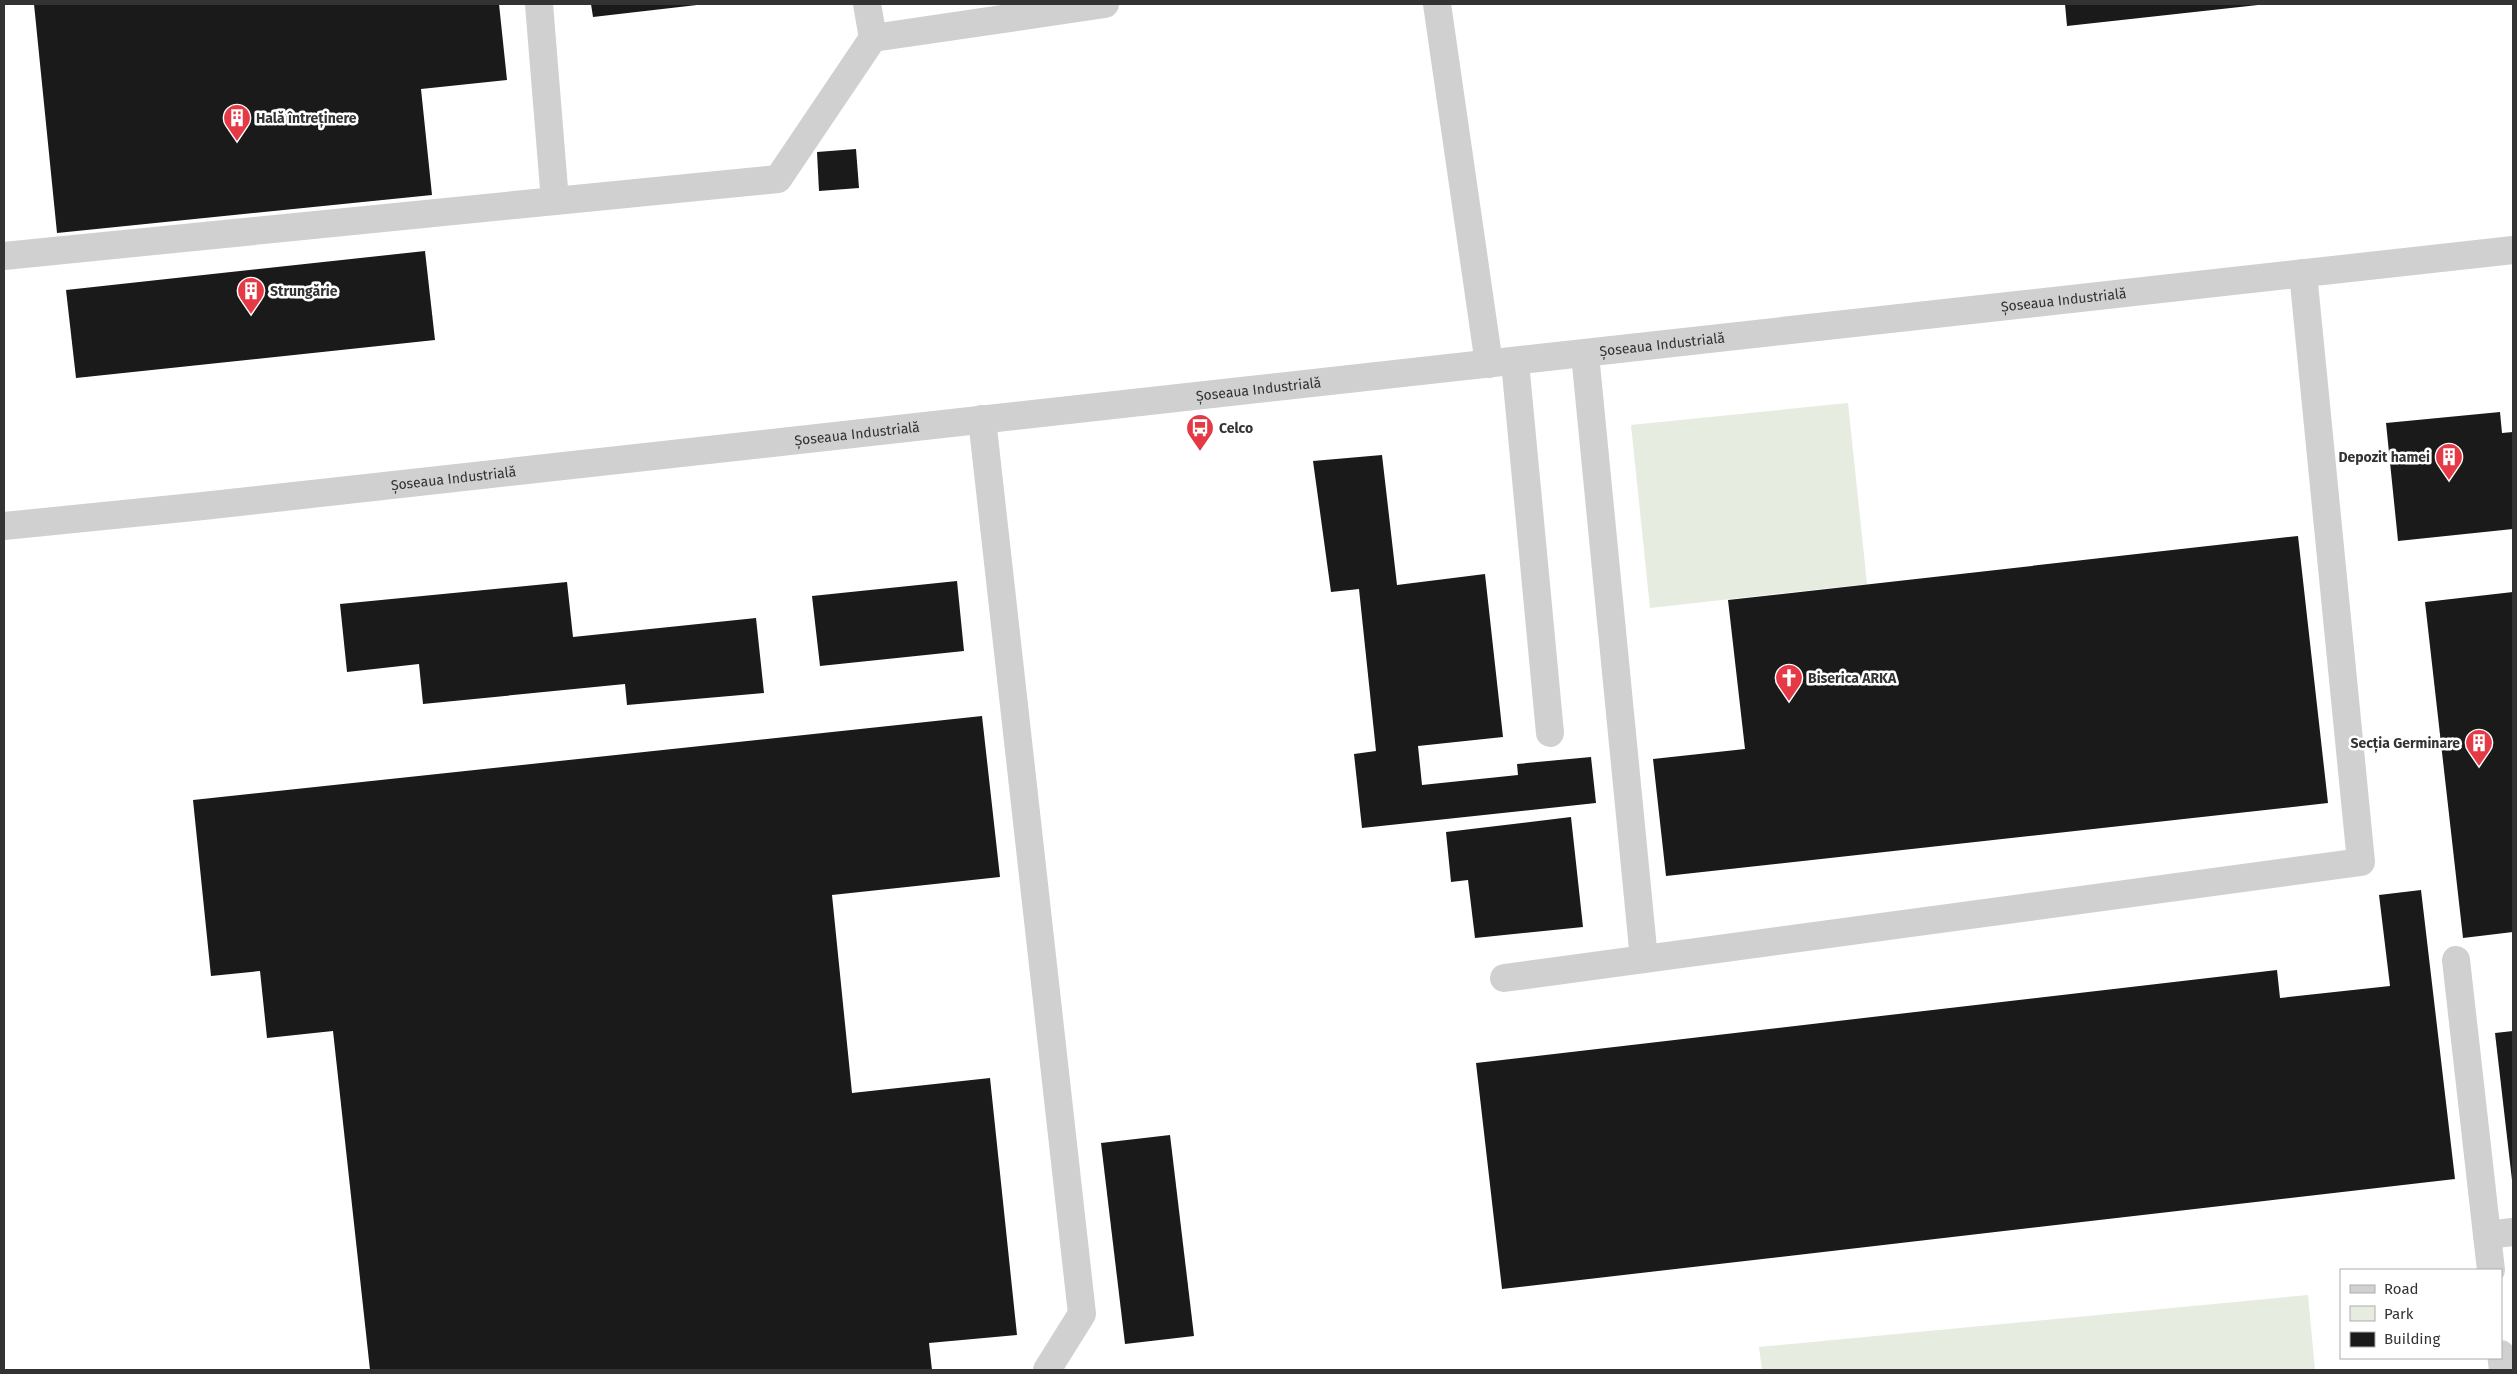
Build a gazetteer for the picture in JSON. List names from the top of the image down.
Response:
{
  "streets": {
    "street": ["Șoseaua Industrială"]
  },
  "places": {
    "building": [
      "Hală întreținere",
      "Strungărie",
      "Depozit hamei",
      "Secția Germinare"
    ],
    "bus stop": ["Celco"],
    "church": ["Biserica ARKA"]
  },
  "legend": ["Road", "Park", "Building"]
}
